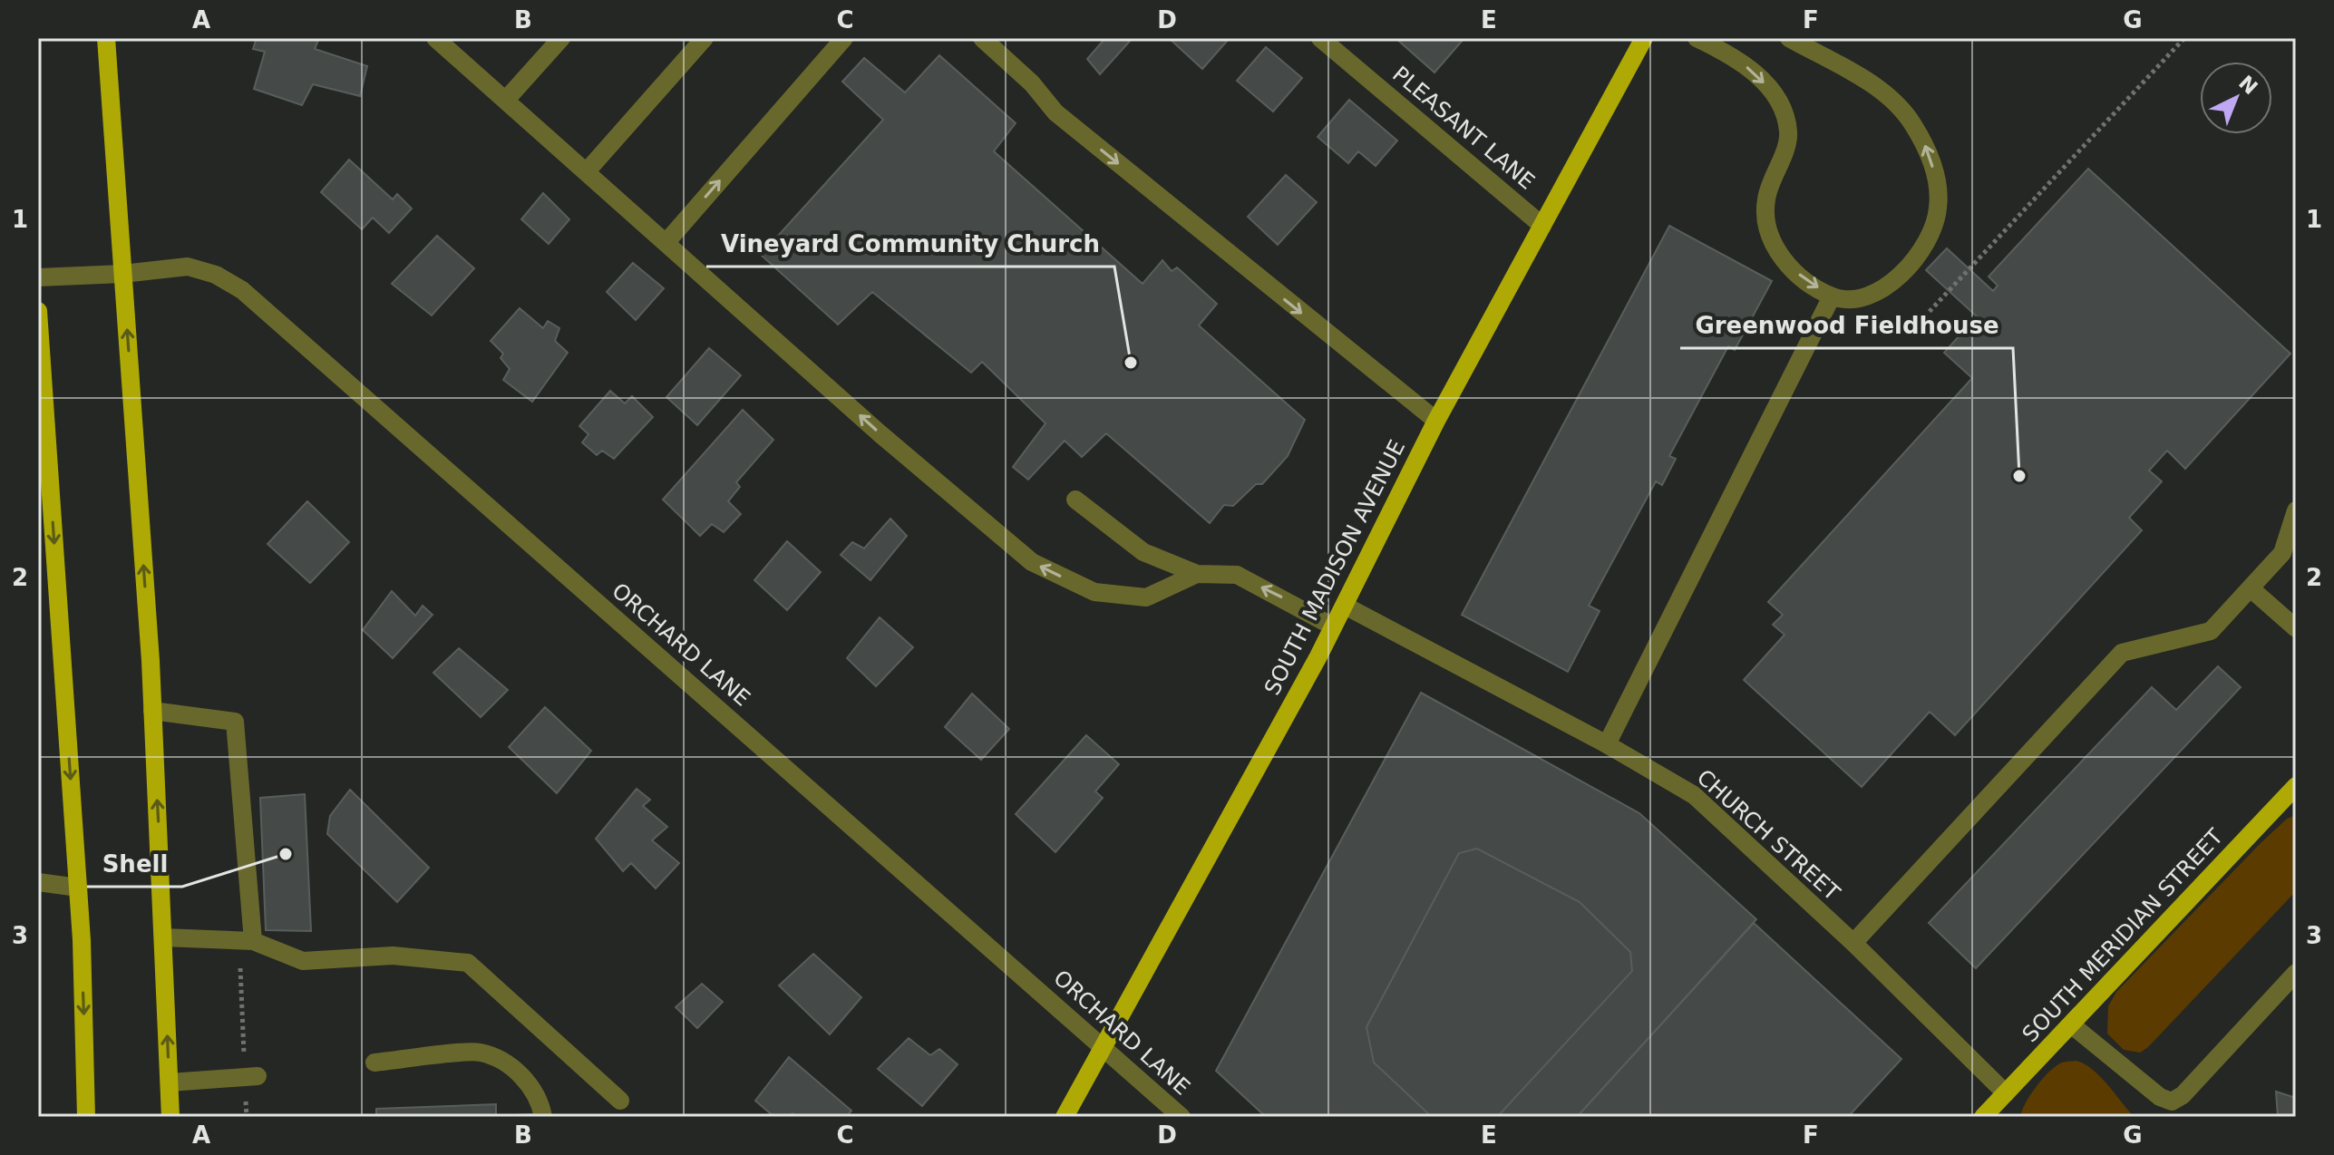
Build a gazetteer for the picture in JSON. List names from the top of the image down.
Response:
{
  "streets": {
    "main road": ["SOUTH MADISON AVENUE", "SOUTH MERIDIAN STREET"],
    "street": ["PLEASANT LANE", "ORCHARD LANE", "CHURCH STREET"]
  },
  "crossings": [
    ["PLEASANT LANE", "SOUTH MADISON AVENUE"],
    ["SOUTH MADISON AVENUE", "ORCHARD LANE"],
    ["SOUTH MADISON AVENUE", "CHURCH STREET"],
    ["CHURCH STREET", "SOUTH MERIDIAN STREET"]
  ],
  "places": ["Vineyard Community Church", "Greenwood Fieldhouse", "Shell"],
  "north": "top right",
  "grid": {
    "columns": [
      "A",
      "B",
      "C",
      "D",
      "E",
      "F",
      "G"
    ],
    "rows": ["1", "2", "3"]
  }
}
